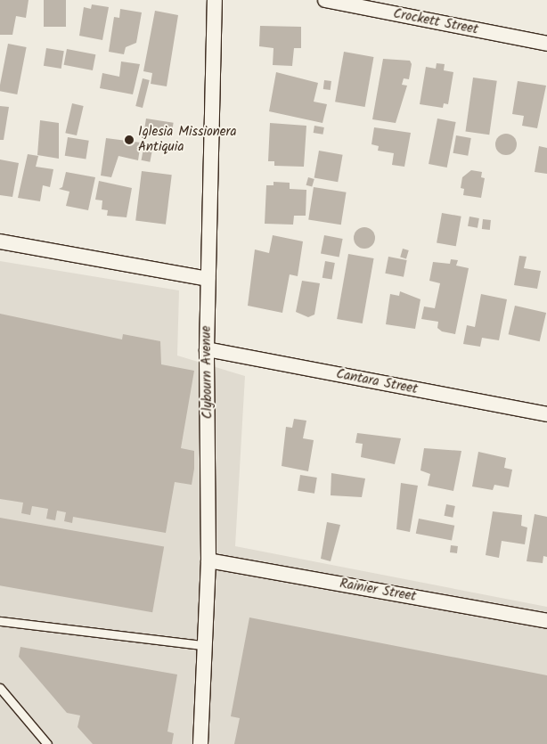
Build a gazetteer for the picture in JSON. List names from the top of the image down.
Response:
{
  "streets": {
    "street": [
      "Crockett Street",
      "Clybourn Avenue",
      "Cantara Street",
      "Rainier Street"
    ]
  },
  "crossings": [
    ["Clybourn Avenue", "Cantara Street"],
    ["Clybourn Avenue", "Rainier Street"]
  ],
  "places": ["Iglesia Missionera Antiquia"]
}
